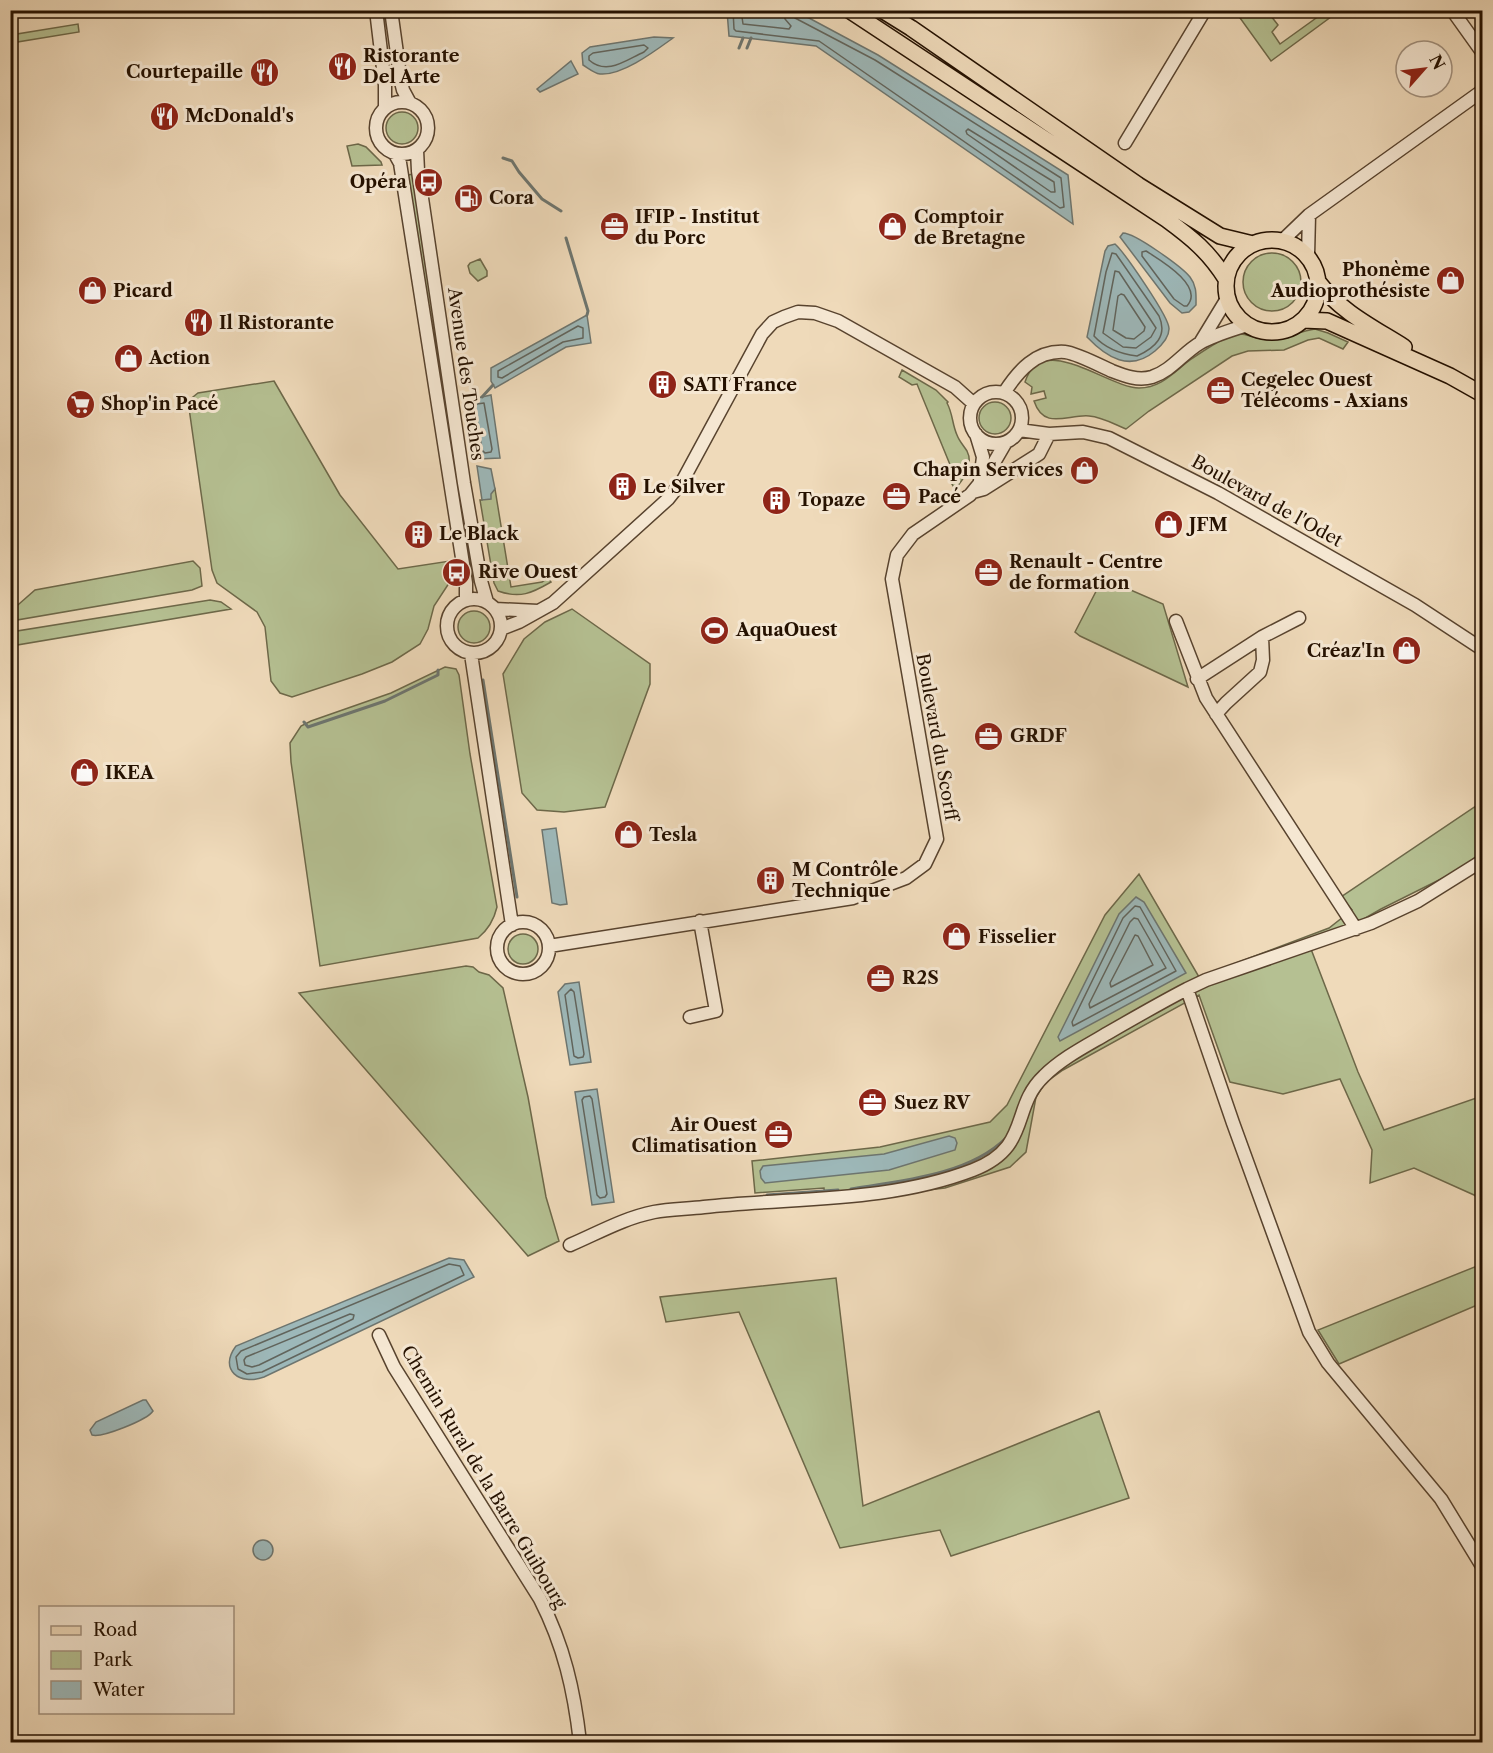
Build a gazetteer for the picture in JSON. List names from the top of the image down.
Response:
{
  "streets": {
    "street": [
      "Avenue des Touches",
      "Boulevard de l'Odet",
      "Boulevard du Scorff",
      "Chemin Rural de la Barre Guibourg"
    ]
  },
  "crossings": [
    ["Boulevard de l'Odet", "Boulevard du Scorff"]
  ],
  "places": {
    "restaurant": [
      "Ristorante Del Arte",
      "Courtepaille",
      "McDonald's",
      "Il Ristorante"
    ],
    "bus stop": ["Opéra", "Rive Ouest"],
    "fuel station": ["Cora"],
    "office": [
      "IFIP - Institut du Porc",
      "Cegelec Ouest Télécoms - Axians",
      "Pacé",
      "Renault - Centre de formation",
      "GRDF",
      "R2S",
      "Suez RV",
      "Air Ouest Climatisation"
    ],
    "shop": [
      "Comptoir de Bretagne",
      "Phonème Audioprothésiste",
      "Picard",
      "Action",
      "Chapin Services",
      "JFM",
      "Créaz'In",
      "IKEA",
      "Tesla",
      "Fisselier"
    ],
    "building": [
      "SATI France",
      "Le Silver",
      "Topaze",
      "Le Black",
      "M Contrôle Technique"
    ],
    "supermarket": ["Shop'in Pacé"],
    "sports": ["AquaOuest"]
  },
  "legend": ["Road", "Park", "Water"],
  "north": "top right"
}
